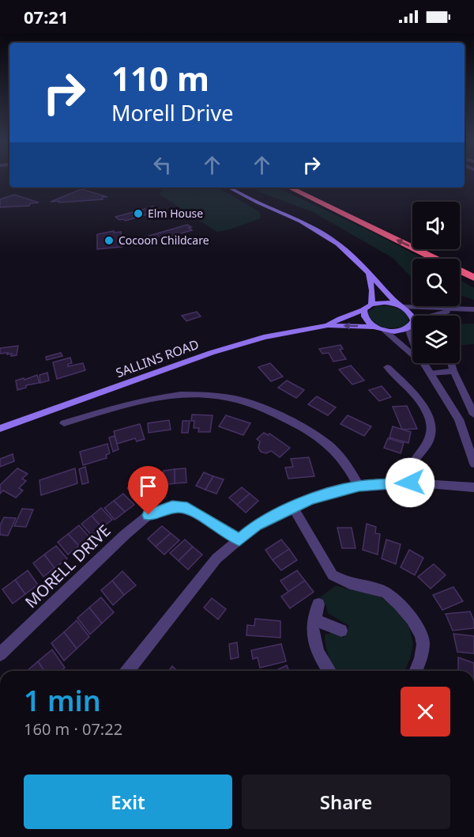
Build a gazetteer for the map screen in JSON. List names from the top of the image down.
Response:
{
  "streets": {
    "main road": ["SALLINS ROAD"],
    "street": ["MORELL DRIVE"]
  },
  "places": ["Elm House", "Cocoon Childcare"],
  "page": {
    "status": "07:21",
    "turn": ["110 m", "Morell Drive"],
    "heading": ["1 min", "160 m · 07:22"],
    "buttons": ["Exit", "Share"]
  }
}
